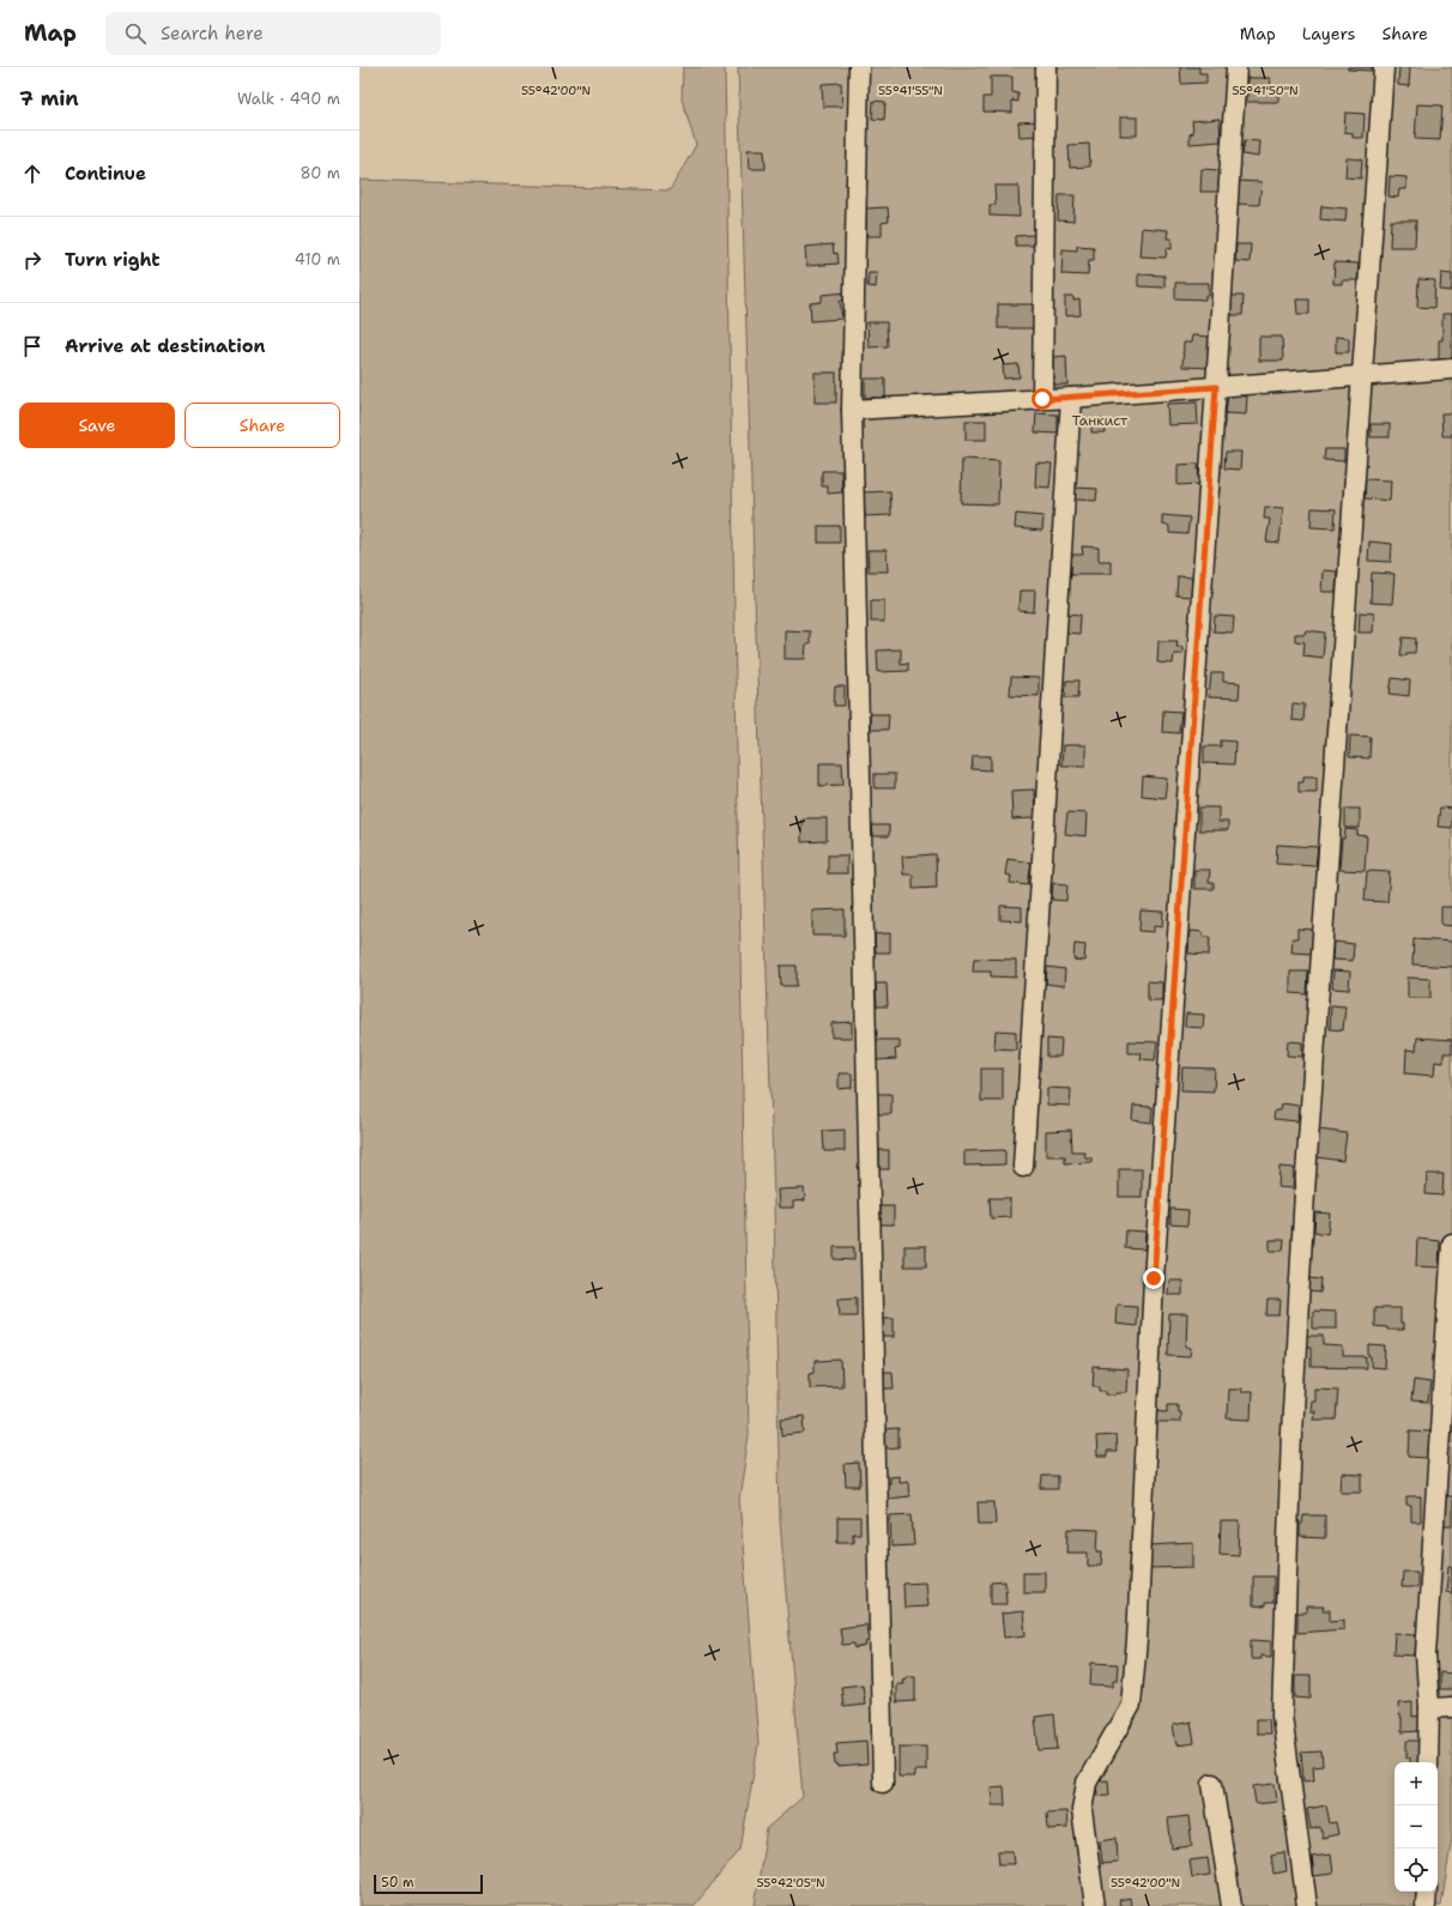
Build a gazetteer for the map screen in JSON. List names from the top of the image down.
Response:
{
  "parks": ["Танкист"],
  "scale_bar": "50 m",
  "page": {
    "header": "Map",
    "search": "Search here",
    "nav": ["Map", "Layers", "Share"],
    "heading": ["7 min", "Walk · 490 m"],
    "list": [
      ["Continue", "80 m"],
      ["Turn right", "410 m"],
      "Arrive at destination"
    ],
    "buttons": ["Save", "Share"],
    "map_buttons": ["+", "−"],
    "scale": "50 m"
  },
  "coordinates": [
    "55°42'00\"N",
    "55°41'55\"N",
    "55°41'50\"N",
    "55°42'05\"N"
  ]
}
